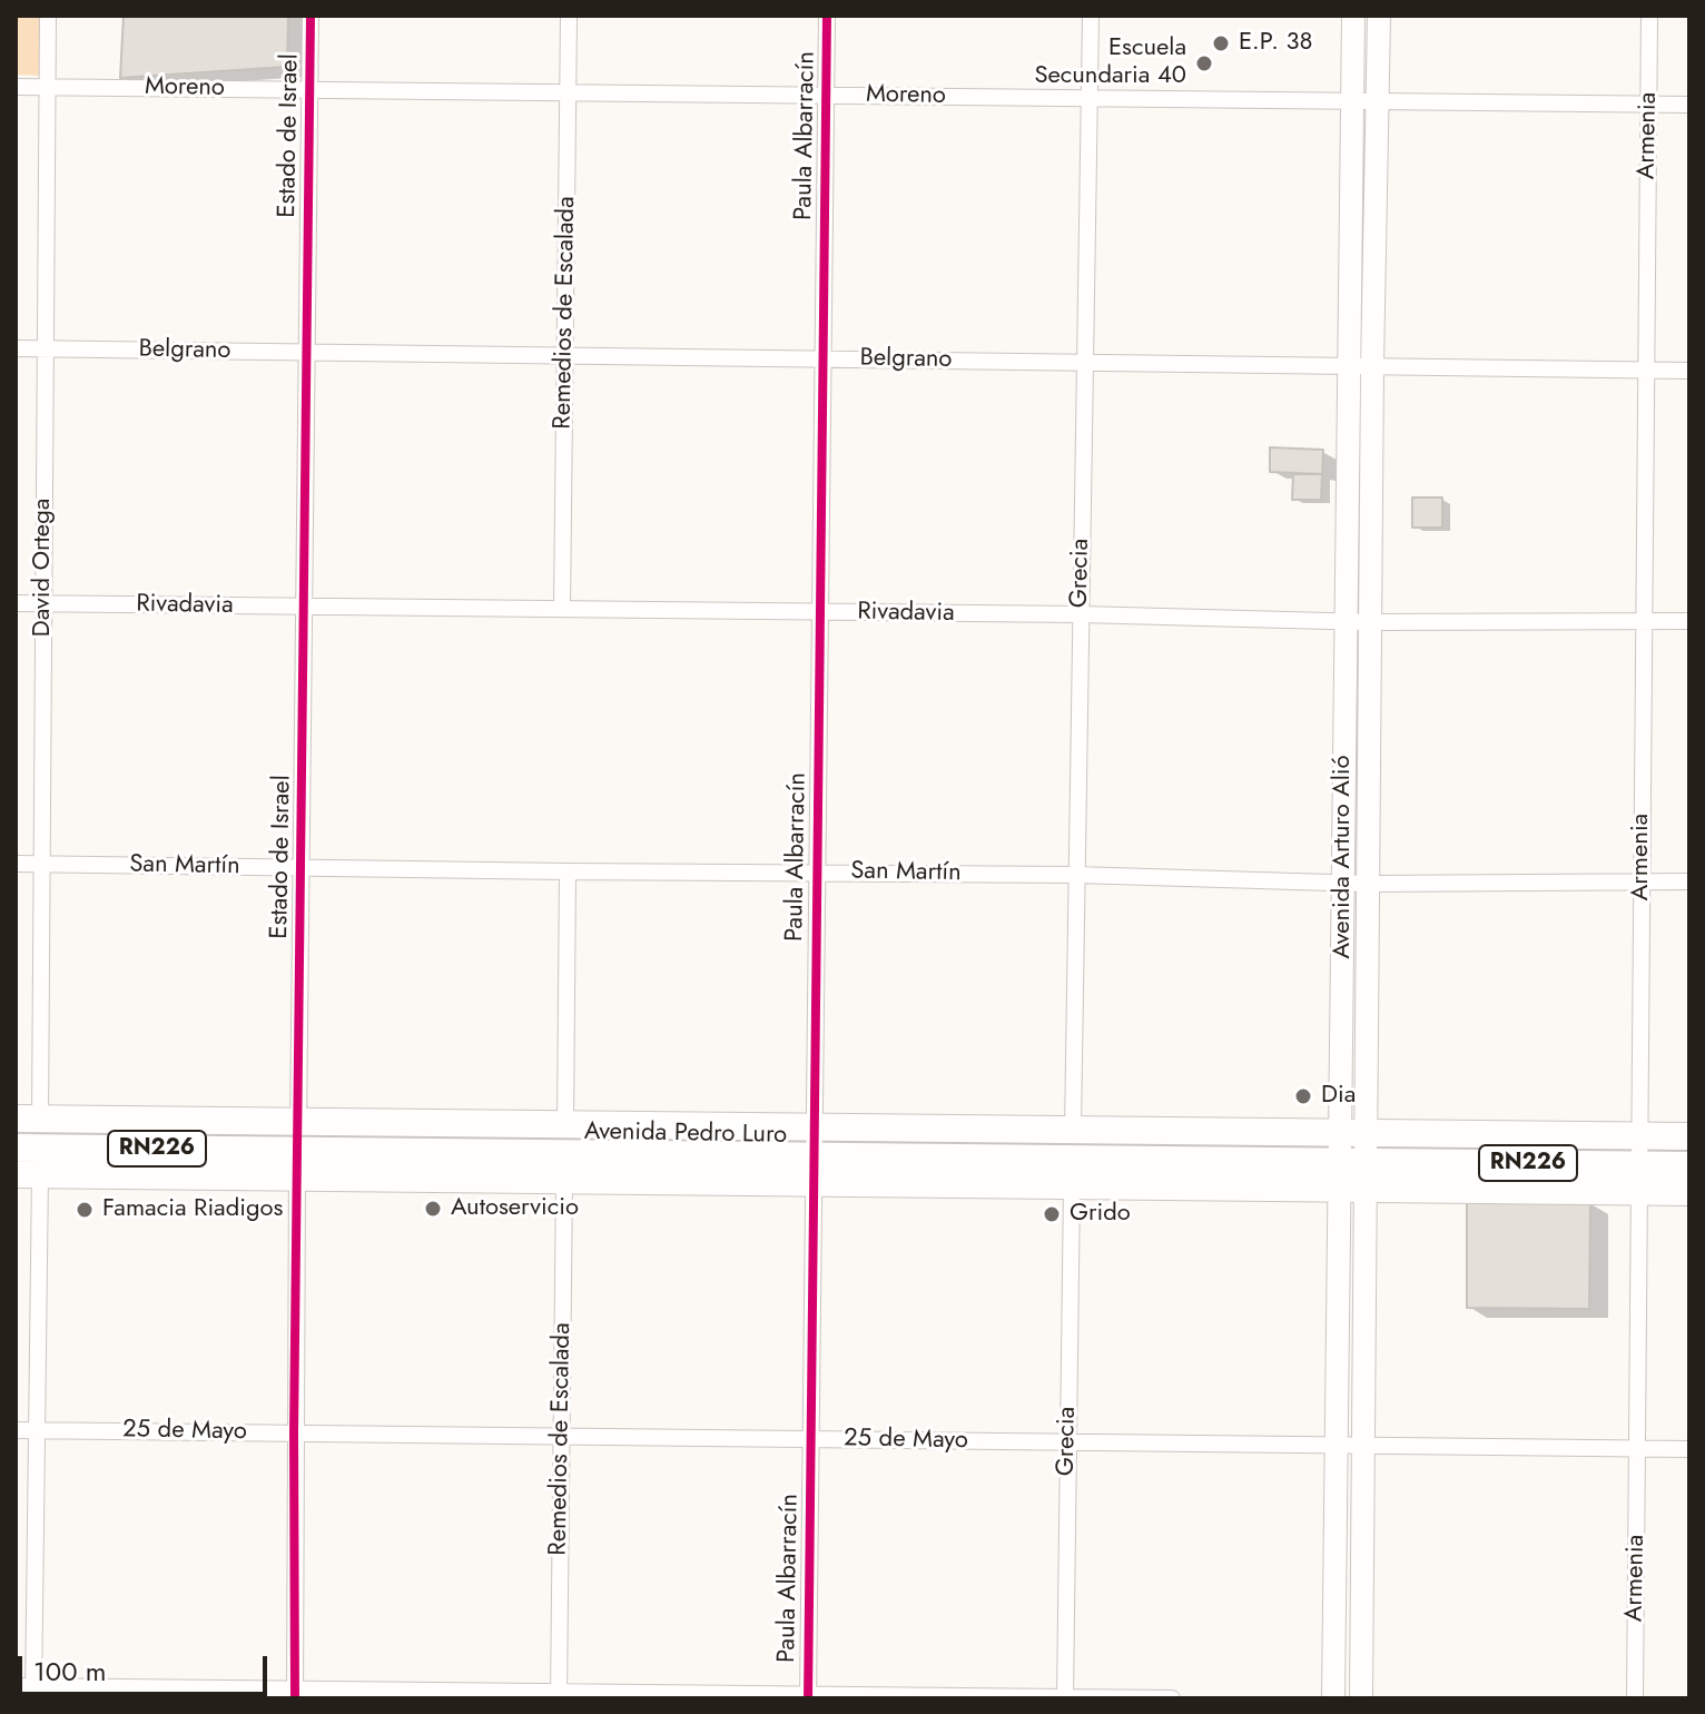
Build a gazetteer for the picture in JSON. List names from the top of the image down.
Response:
{
  "streets": {
    "highway": ["Avenida Pedro Luro", "RN226"],
    "main road": ["Avenida Arturo Alió"],
    "street": [
      "Moreno",
      "Estado de Israel",
      "Paula Albarracín",
      "Armenia",
      "Remedios de Escalada",
      "Belgrano",
      "David Ortega",
      "Grecia",
      "Rivadavia",
      "San Martín",
      "25 de Mayo"
    ]
  },
  "crossings": [
    ["Moreno", "Estado de Israel"],
    ["Moreno", "Paula Albarracín"],
    ["Moreno", "Armenia"],
    ["Moreno", "Remedios de Escalada"],
    ["Moreno", "David Ortega"],
    ["Moreno", "Grecia"],
    ["Moreno", "Avenida Arturo Alió"],
    ["Estado de Israel", "Belgrano"],
    ["Estado de Israel", "Rivadavia"],
    ["Estado de Israel", "San Martín"],
    ["Estado de Israel", "Avenida Pedro Luro"],
    ["Estado de Israel", "25 de Mayo"],
    ["Paula Albarracín", "Belgrano"],
    ["Paula Albarracín", "Rivadavia"],
    ["Paula Albarracín", "San Martín"],
    ["Paula Albarracín", "Avenida Pedro Luro"],
    ["Paula Albarracín", "25 de Mayo"],
    ["Armenia", "Belgrano"],
    ["Armenia", "Rivadavia"],
    ["Armenia", "San Martín"],
    ["Armenia", "Avenida Pedro Luro"],
    ["Armenia", "25 de Mayo"],
    ["Remedios de Escalada", "Belgrano"],
    ["Remedios de Escalada", "Rivadavia"],
    ["Remedios de Escalada", "Avenida Pedro Luro"],
    ["Remedios de Escalada", "25 de Mayo"],
    ["Belgrano", "David Ortega"],
    ["Belgrano", "Grecia"],
    ["Belgrano", "Avenida Arturo Alió"],
    ["David Ortega", "Rivadavia"],
    ["David Ortega", "San Martín"],
    ["David Ortega", "Avenida Pedro Luro"],
    ["Grecia", "Rivadavia"],
    ["Grecia", "San Martín"],
    ["Grecia", "Avenida Pedro Luro"],
    ["Grecia", "25 de Mayo"],
    ["Rivadavia", "Avenida Arturo Alió"],
    ["Avenida Arturo Alió", "San Martín"],
    ["Avenida Arturo Alió", "Avenida Pedro Luro"],
    ["Avenida Arturo Alió", "25 de Mayo"]
  ],
  "places": [
    "E.P. 38",
    "Escuela Secundaria 40",
    "Dia",
    "Autoservicio",
    "Famacia Riadigos",
    "Grido"
  ],
  "scale_bar": "100 m"
}
